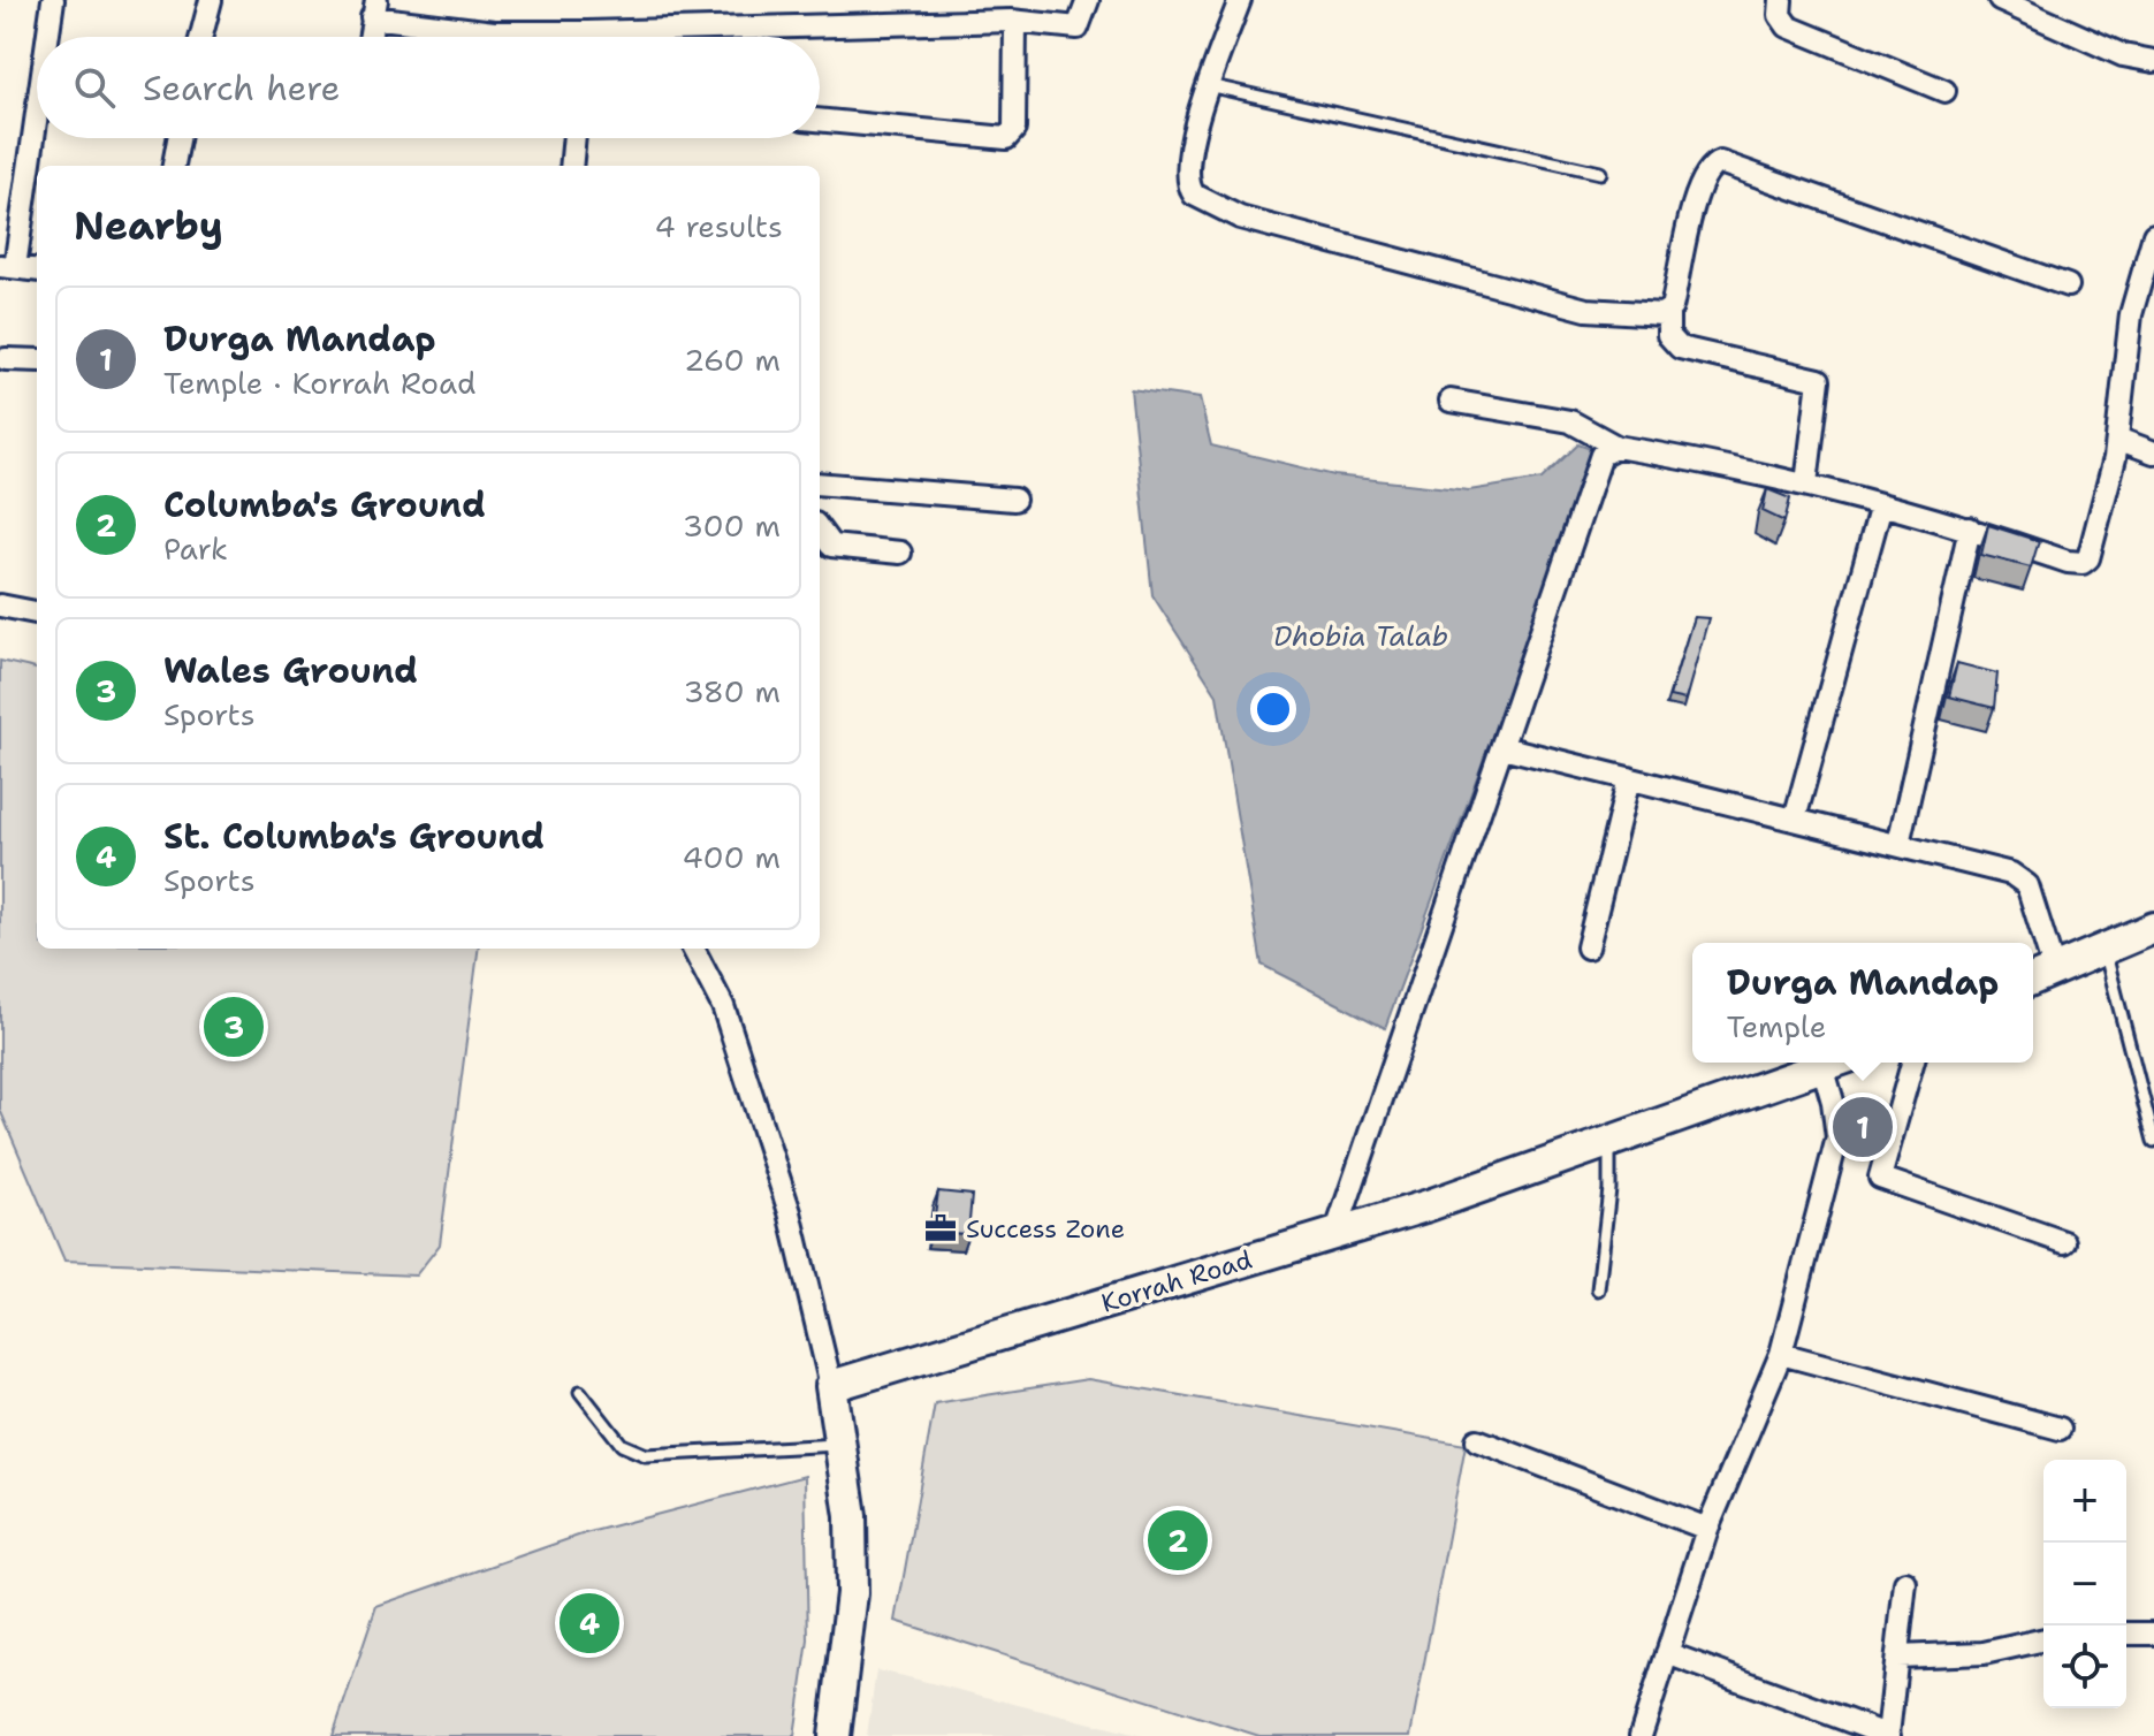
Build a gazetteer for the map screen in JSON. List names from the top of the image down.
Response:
{
  "streets": {
    "main road": ["Korrah Road"]
  },
  "water": ["Dhobia Talab"],
  "places": {
    "office": ["Success Zone"]
  },
  "page": {
    "search": "Search here",
    "heading": ["Nearby", "4 results"],
    "list": [
      {
        "mark": "1",
        "name": "Durga Mandap",
        "note": "Temple · Korrah Road",
        "value": "260 m"
      },
      {
        "mark": "2",
        "name": "Columba's Ground",
        "note": "Park",
        "value": "300 m"
      },
      {
        "mark": "3",
        "name": "Wales Ground",
        "note": "Sports",
        "value": "380 m"
      },
      {
        "mark": "4",
        "name": "St. Columba's Ground",
        "note": "Sports",
        "value": "400 m"
      }
    ],
    "popup": ["Durga Mandap", "Temple"],
    "pins": [
      "3",
      "1",
      "2",
      "4"
    ],
    "map_buttons": ["+", "−"]
  }
}
